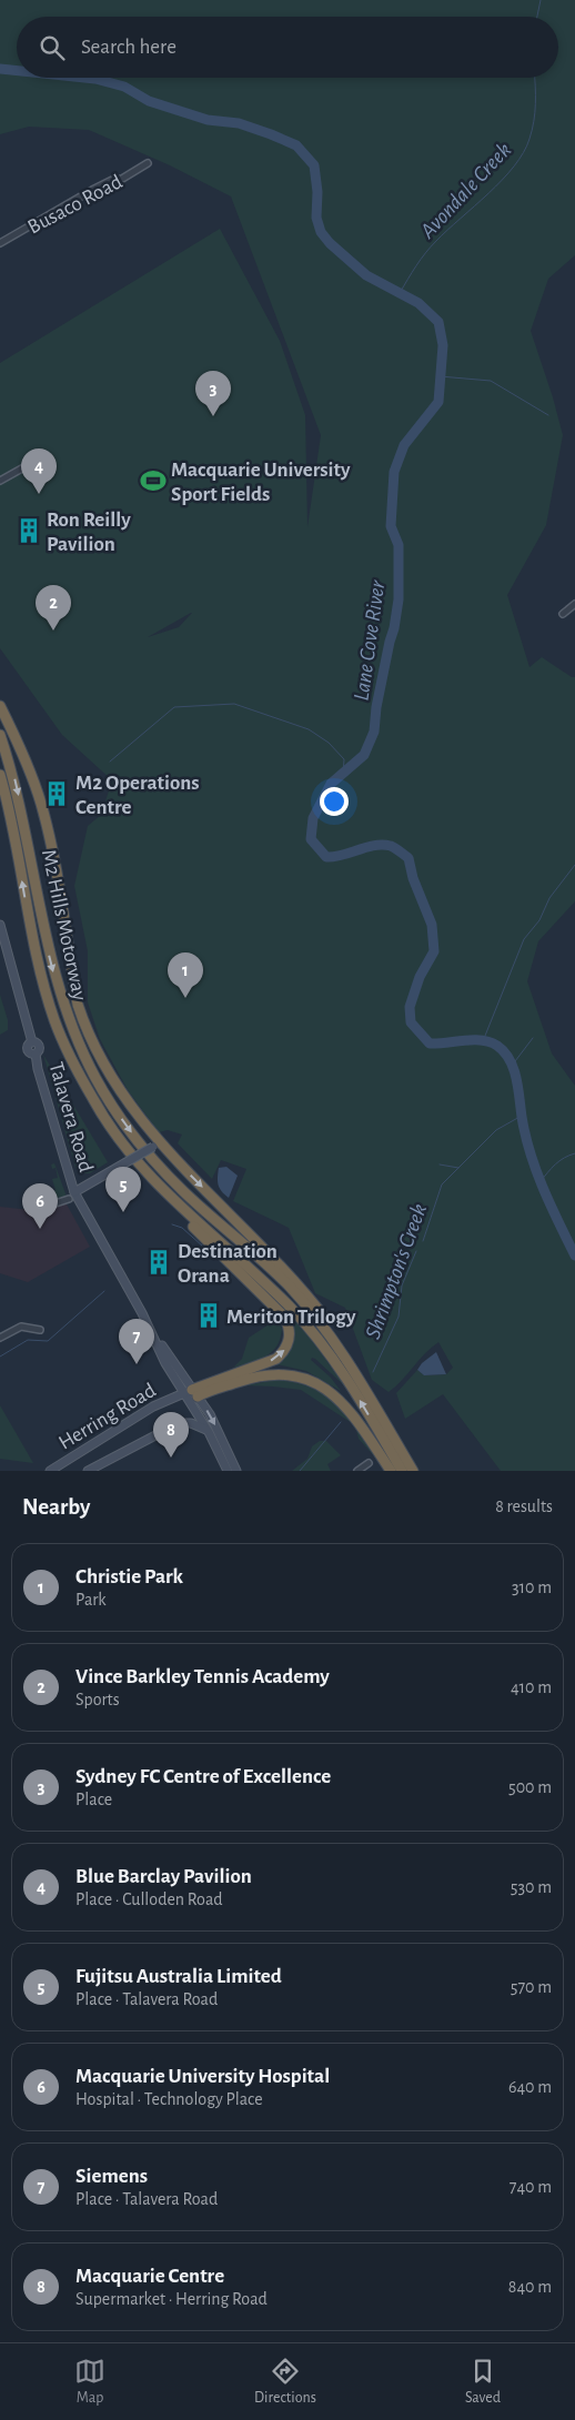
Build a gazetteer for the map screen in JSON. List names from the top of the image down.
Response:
{
  "streets": {
    "highway": ["M2 Hills Motorway"],
    "main road": ["Talavera Road", "Herring Road"],
    "street": ["Busaco Road"]
  },
  "crossings": [
    ["Talavera Road", "Herring Road"]
  ],
  "water": ["Avondale Creek", "Lane Cove River", "Shrimpton's Creek"],
  "places": {
    "sports": ["Macquarie University Sport Fields"],
    "building": [
      "Ron Reilly Pavilion",
      "M2 Operations Centre",
      "Destination Orana",
      "Meriton Trilogy"
    ]
  },
  "page": {
    "search": "Search here",
    "pins": [
      "3",
      "4",
      "2",
      "1",
      "5",
      "6",
      "7",
      "8"
    ],
    "heading": ["Nearby", "8 results"],
    "list": [
      {
        "mark": "1",
        "name": "Christie Park",
        "note": "Park",
        "value": "310 m"
      },
      {
        "mark": "2",
        "name": "Vince Barkley Tennis Academy",
        "note": "Sports",
        "value": "410 m"
      },
      {
        "mark": "3",
        "name": "Sydney FC Centre of Excellence",
        "note": "Place",
        "value": "500 m"
      },
      {
        "mark": "4",
        "name": "Blue Barclay Pavilion",
        "note": "Place · Culloden Road",
        "value": "530 m"
      },
      {
        "mark": "5",
        "name": "Fujitsu Australia Limited",
        "note": "Place · Talavera Road",
        "value": "570 m"
      },
      {
        "mark": "6",
        "name": "Macquarie University Hospital",
        "note": "Hospital · Technology Place",
        "value": "640 m"
      },
      {
        "mark": "7",
        "name": "Siemens",
        "note": "Place · Talavera Road",
        "value": "740 m"
      },
      {
        "mark": "8",
        "name": "Macquarie Centre",
        "note": "Supermarket · Herring Road",
        "value": "840 m"
      }
    ],
    "nav": ["Map", "Directions", "Saved"]
  }
}
